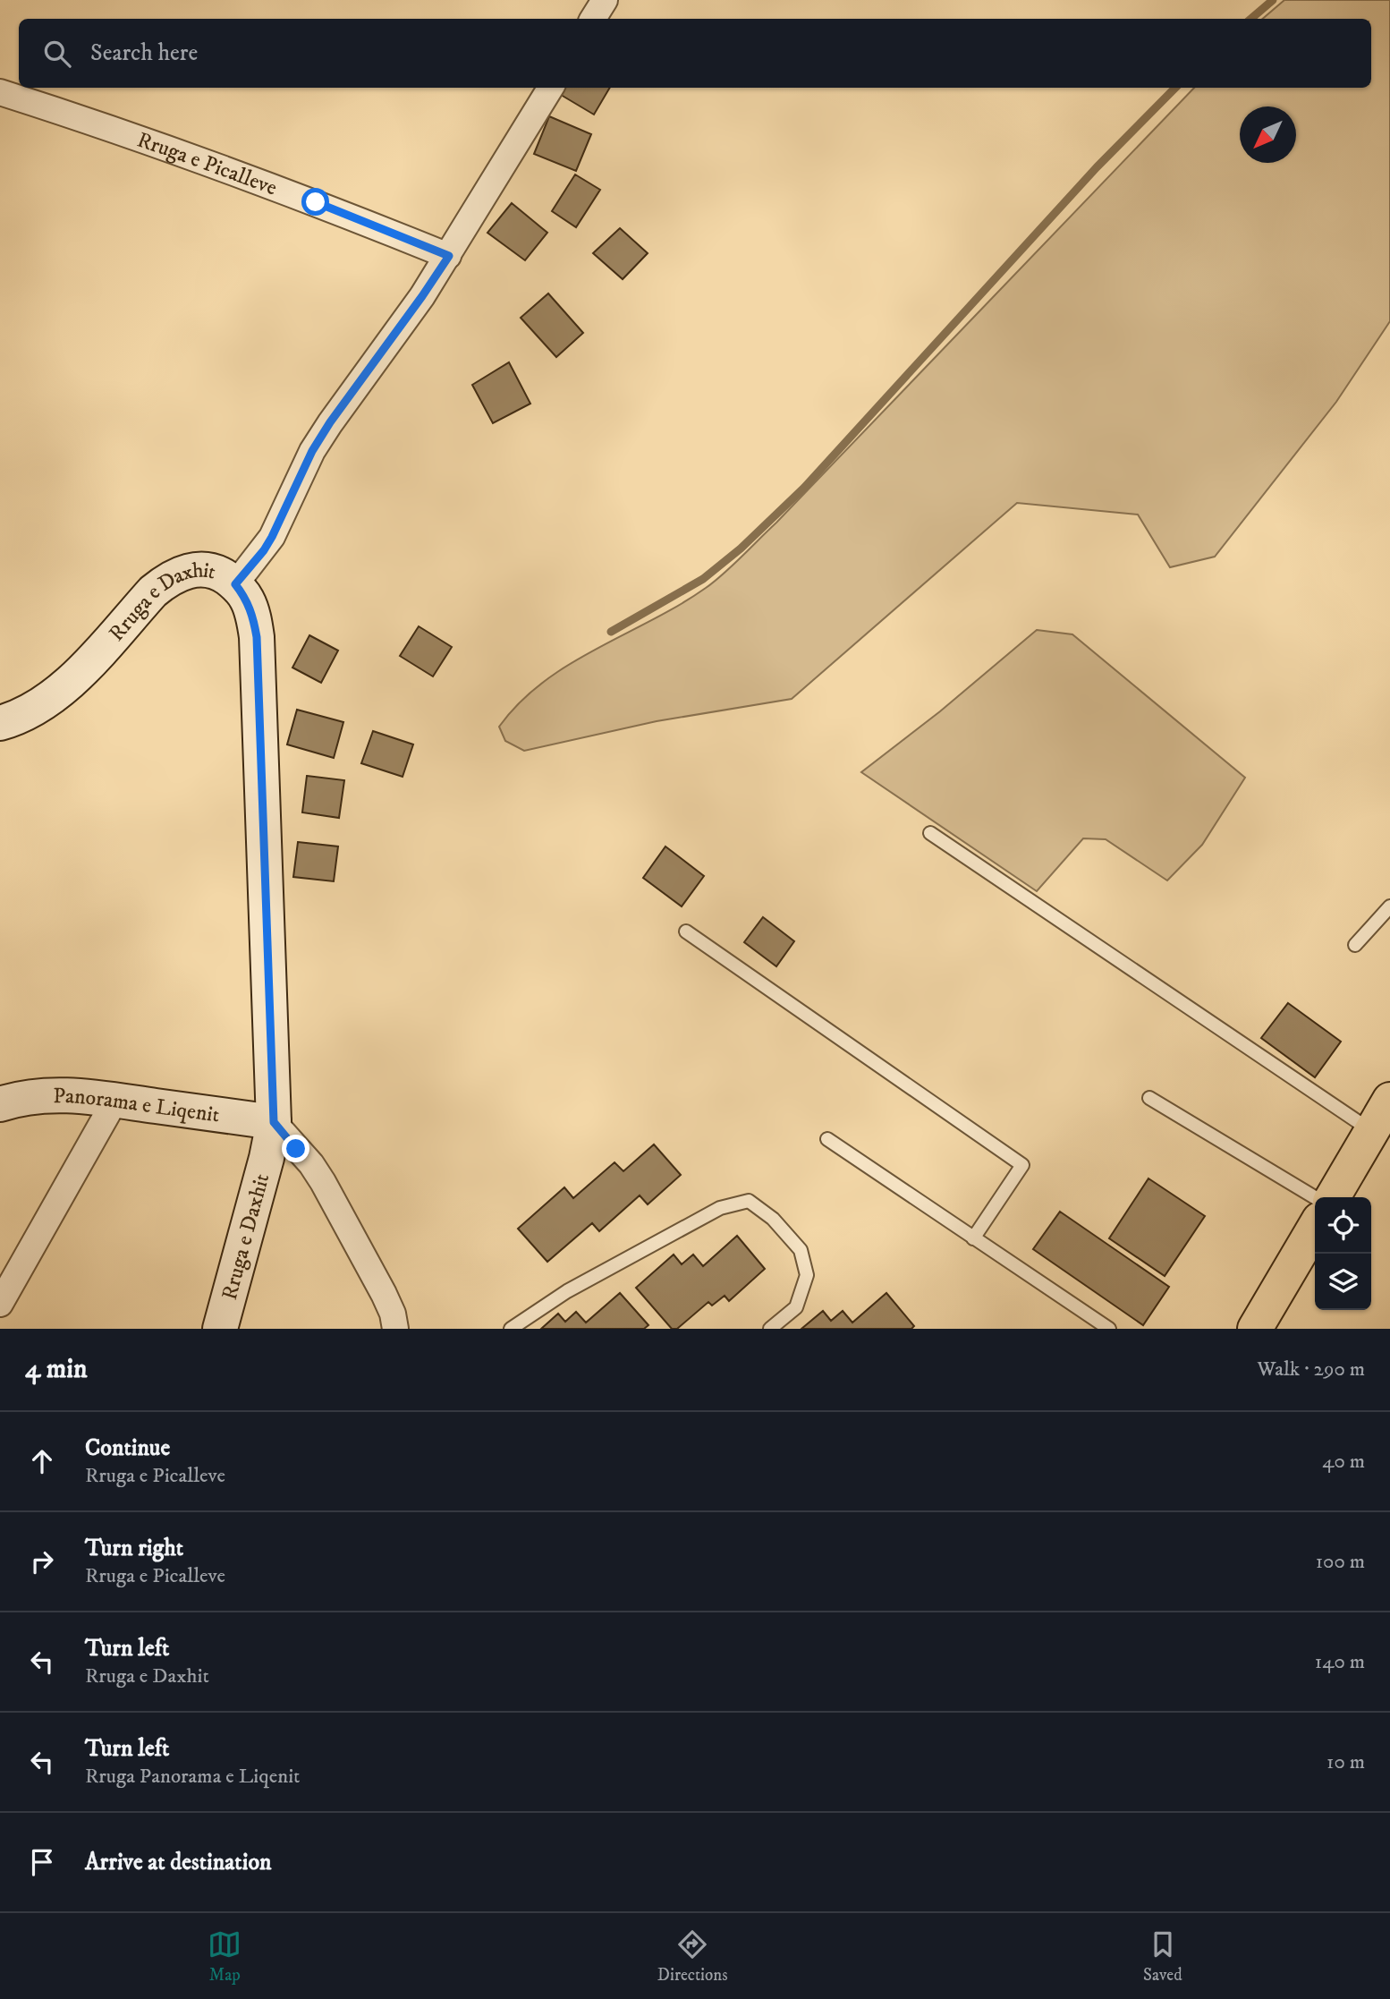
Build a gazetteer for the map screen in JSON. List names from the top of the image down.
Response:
{
  "streets": {
    "street": ["Rruga e Picalleve", "Rruga e Daxhit", "Panorama e Liqenit"]
  },
  "crossings": [
    ["Rruga e Daxhit", "Panorama e Liqenit"]
  ],
  "north": "bottom left",
  "page": {
    "search": "Search here",
    "heading": ["4 min", "Walk · 290 m"],
    "list": [
      ["Continue", "Rruga e Picalleve", "40 m"],
      ["Turn right", "Rruga e Picalleve", "100 m"],
      ["Turn left", "Rruga e Daxhit", "140 m"],
      ["Turn left", "Rruga Panorama e Liqenit", "10 m"],
      "Arrive at destination"
    ],
    "nav": ["Map", "Directions", "Saved"]
  }
}
